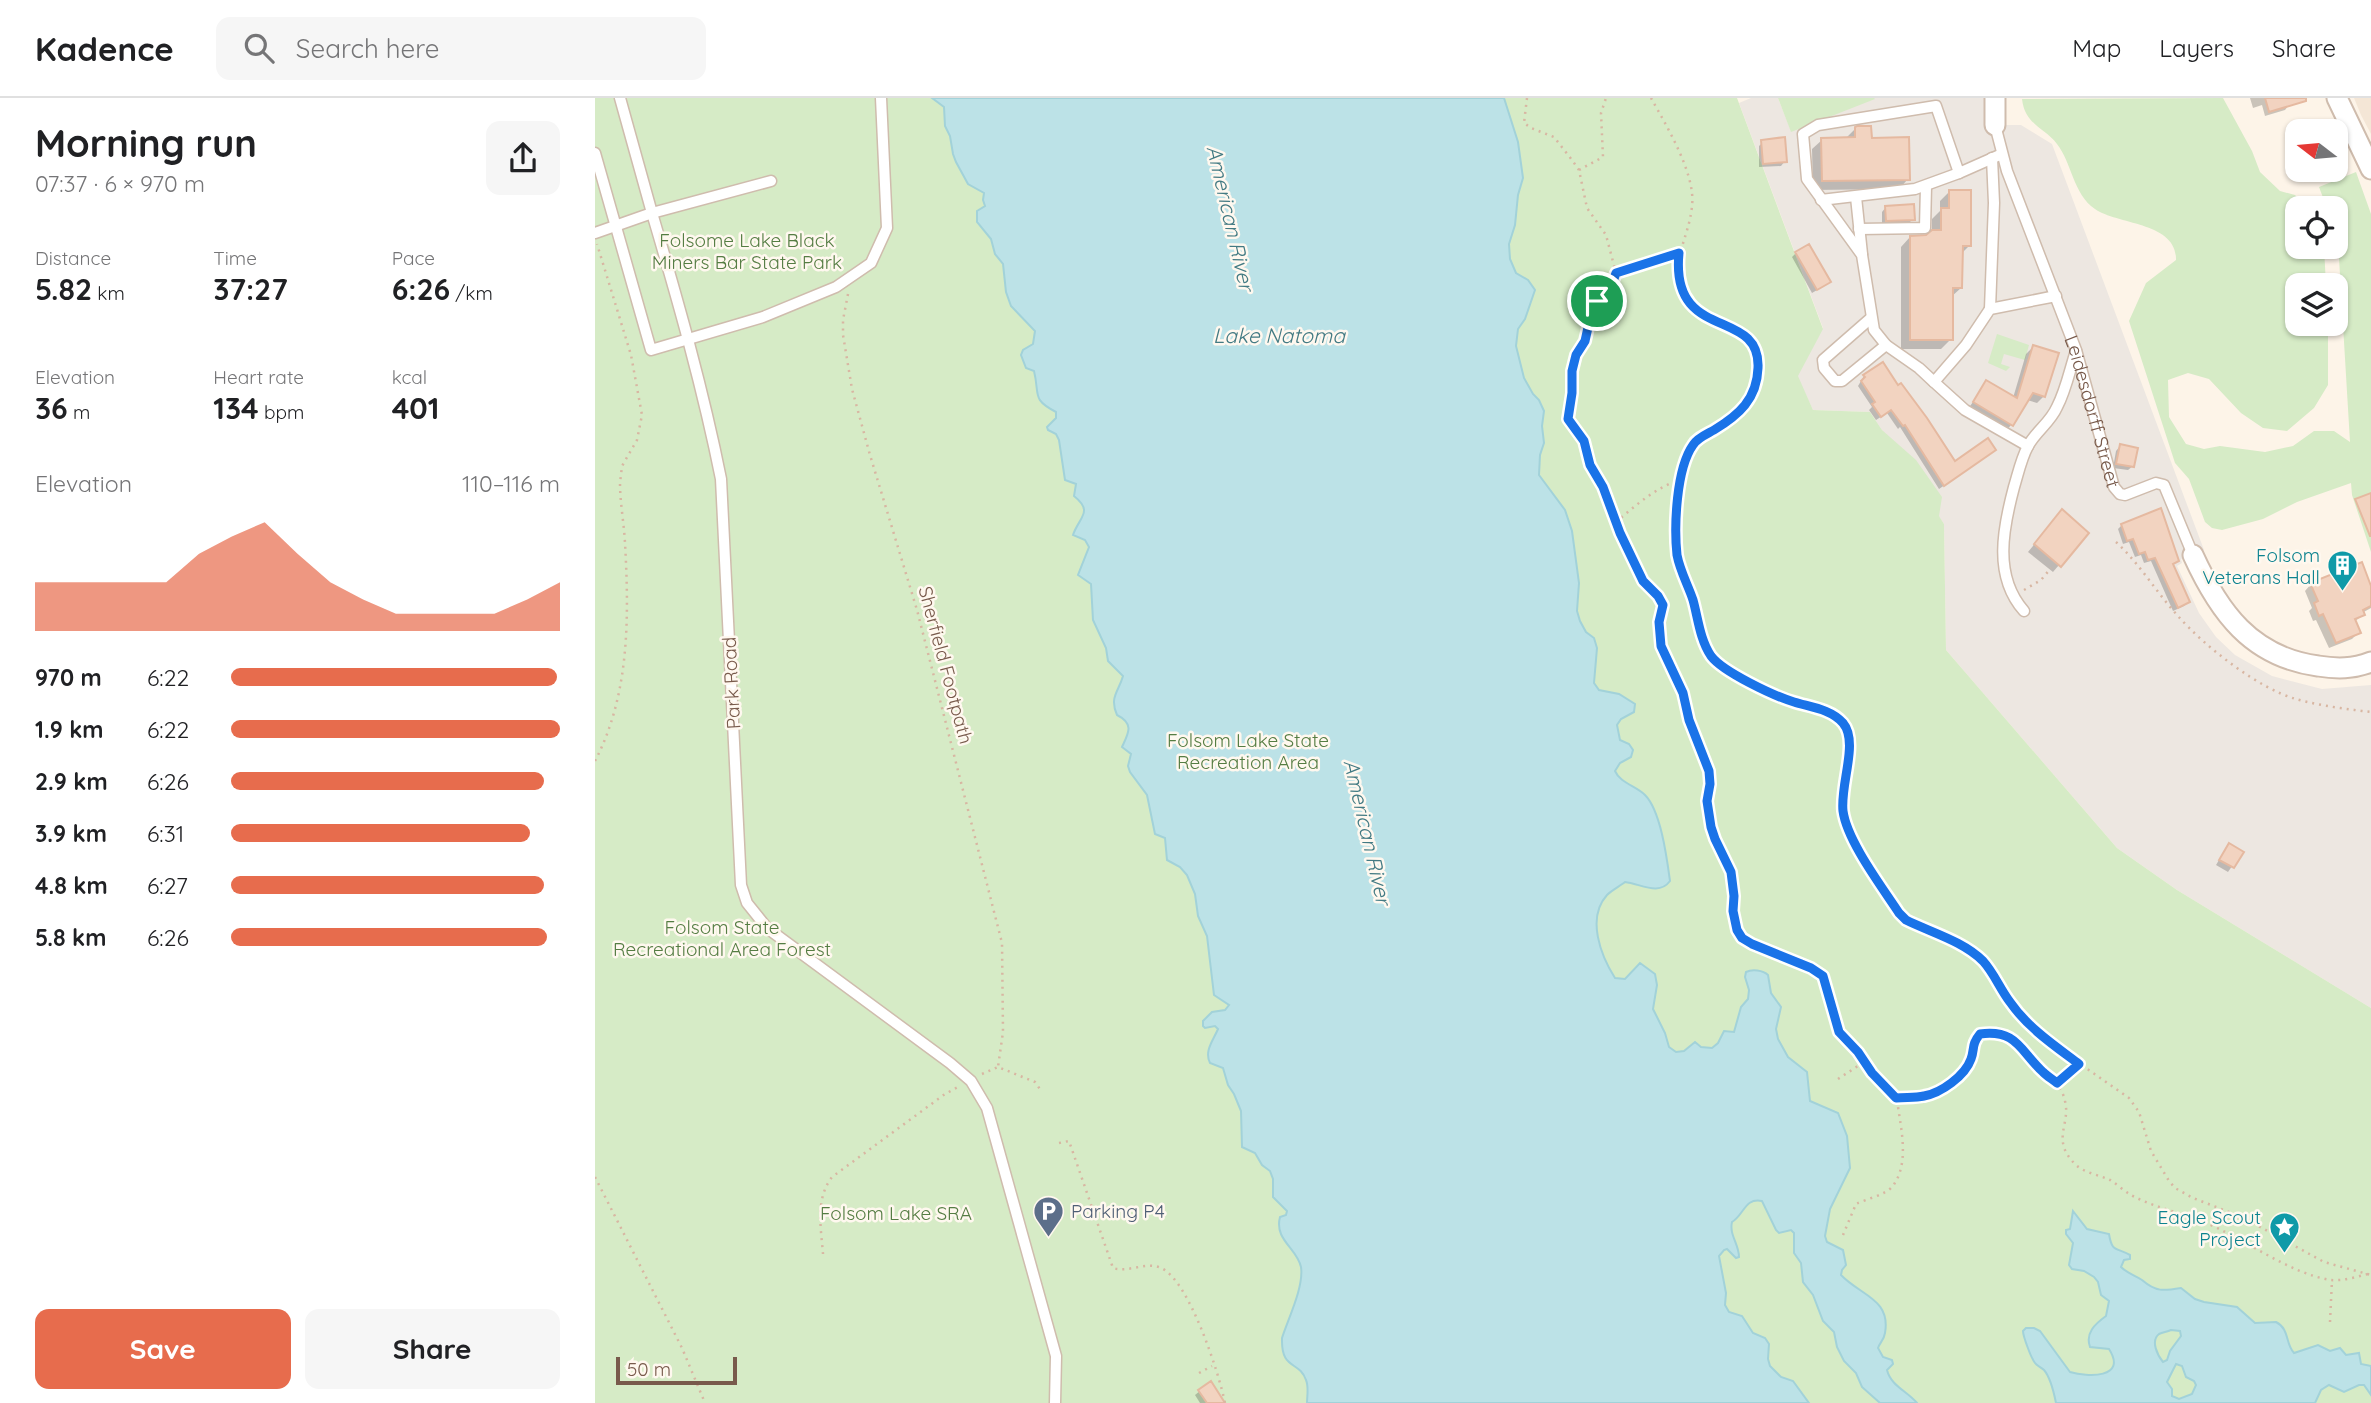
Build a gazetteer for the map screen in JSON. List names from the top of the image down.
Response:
{
  "streets": {
    "street": ["Leidesdorff Street"],
    "lane": ["Park Road"],
    "path": ["Sherfield Footpath"]
  },
  "water": ["American River", "Lake Natoma"],
  "parks": [
    "Folsome Lake Black Miners Bar State Park",
    "Folsom Lake State Recreation Area",
    "Folsom State Recreational Area Forest",
    "Folsom Lake SRA"
  ],
  "places": {
    "building": ["Folsom Veterans Hall"],
    "parking": ["Parking P4"],
    "place": ["Eagle Scout Project"]
  },
  "scale_bar": "50 m",
  "north": "left",
  "page": {
    "header": "Kadence",
    "search": "Search here",
    "nav": ["Map", "Layers", "Share"],
    "heading": ["Morning run", "07:37 · 6 × 970 m"],
    "stats": [
      ["Distance", "5.82 km"],
      ["Time", "37:27"],
      ["Pace", "6:26 /km"],
      ["Elevation", "36 m"],
      ["Heart rate", "134 bpm"],
      ["kcal", "401"]
    ],
    "chart": ["Elevation", "110–116 m"],
    "list": [
      {
        "name": "970 m",
        "note": "6:22"
      },
      {
        "name": "1.9 km",
        "note": "6:22"
      },
      {
        "name": "2.9 km",
        "note": "6:26"
      },
      {
        "name": "3.9 km",
        "note": "6:31"
      },
      {
        "name": "4.8 km",
        "note": "6:27"
      },
      {
        "name": "5.8 km",
        "note": "6:26"
      }
    ],
    "buttons": ["Save", "Share"],
    "scale": "50 m"
  }
}
